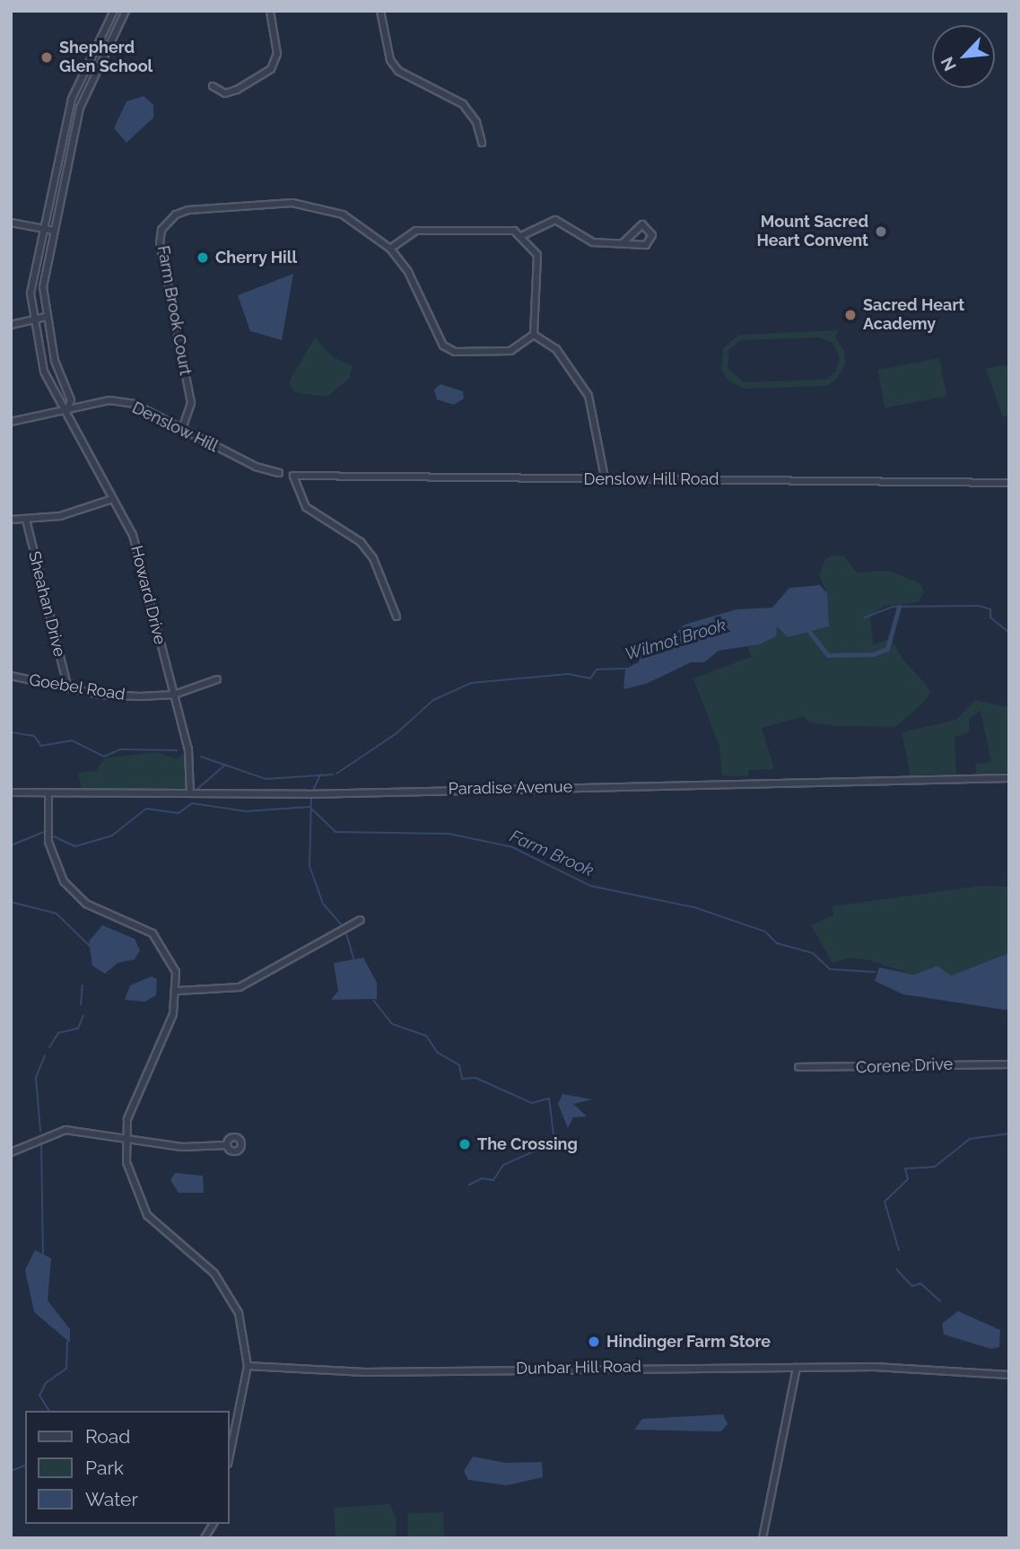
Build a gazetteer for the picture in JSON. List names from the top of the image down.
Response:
{
  "streets": {
    "street": [
      "Farm Brook Court",
      "Denslow Hill",
      "Denslow Hill Road",
      "Howard Drive",
      "Sheahan Drive",
      "Goebel Road",
      "Paradise Avenue",
      "Corene Drive",
      "Dunbar Hill Road"
    ]
  },
  "crossings": [
    ["Farm Brook Court", "Denslow Hill"],
    ["Denslow Hill", "Howard Drive"],
    ["Howard Drive", "Goebel Road"],
    ["Howard Drive", "Paradise Avenue"],
    ["Sheahan Drive", "Goebel Road"]
  ],
  "water": ["Wilmot Brook", "Farm Brook"],
  "places": [
    "Shepherd Glen School",
    "Mount Sacred Heart Convent",
    "Cherry Hill",
    "Sacred Heart Academy",
    "The Crossing",
    "Hindinger Farm Store"
  ],
  "legend": ["Road", "Park", "Water"],
  "north": "bottom left"
}
